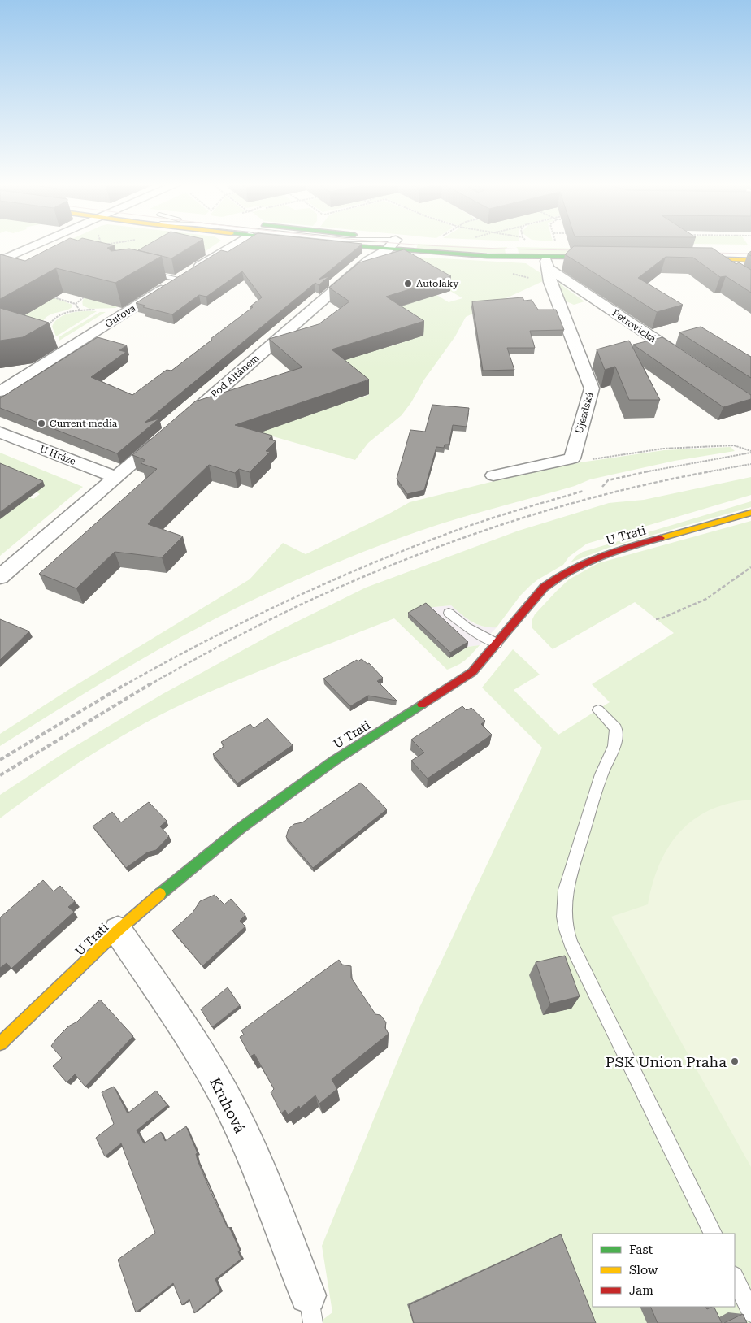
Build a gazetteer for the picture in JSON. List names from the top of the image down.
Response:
{
  "streets": {
    "main road": ["U Trati"],
    "street": [
      "Gutova",
      "Petrovická",
      "Pod Altánem",
      "Újezdská",
      "U Hráze",
      "Kruhová"
    ]
  },
  "crossings": [
    ["Petrovická", "Újezdská"],
    ["U Trati", "Kruhová"]
  ],
  "places": ["Autolaky", "Current media", "PSK Union Praha"],
  "legend": ["Fast", "Slow", "Jam"]
}
